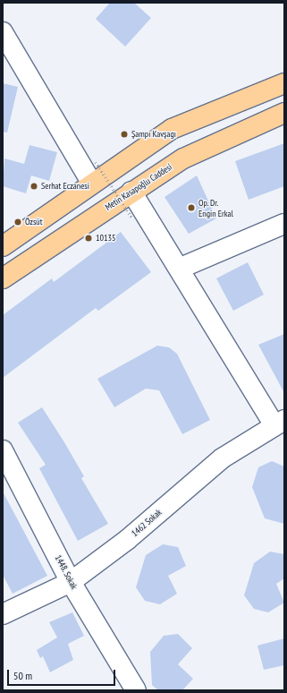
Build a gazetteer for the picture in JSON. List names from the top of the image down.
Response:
{
  "streets": {
    "main road": ["Metin Kasapoğlu Caddesi"],
    "street": ["1462 Sokak", "1448. Sokak"]
  },
  "crossings": [
    ["1462 Sokak", "1448. Sokak"]
  ],
  "places": [
    "Şampı Kavşagı",
    "Serhat Eczanesi",
    "Op. Dr. Engin Erkal",
    "Özsüt",
    "10135"
  ],
  "scale_bar": "50 m"
}
